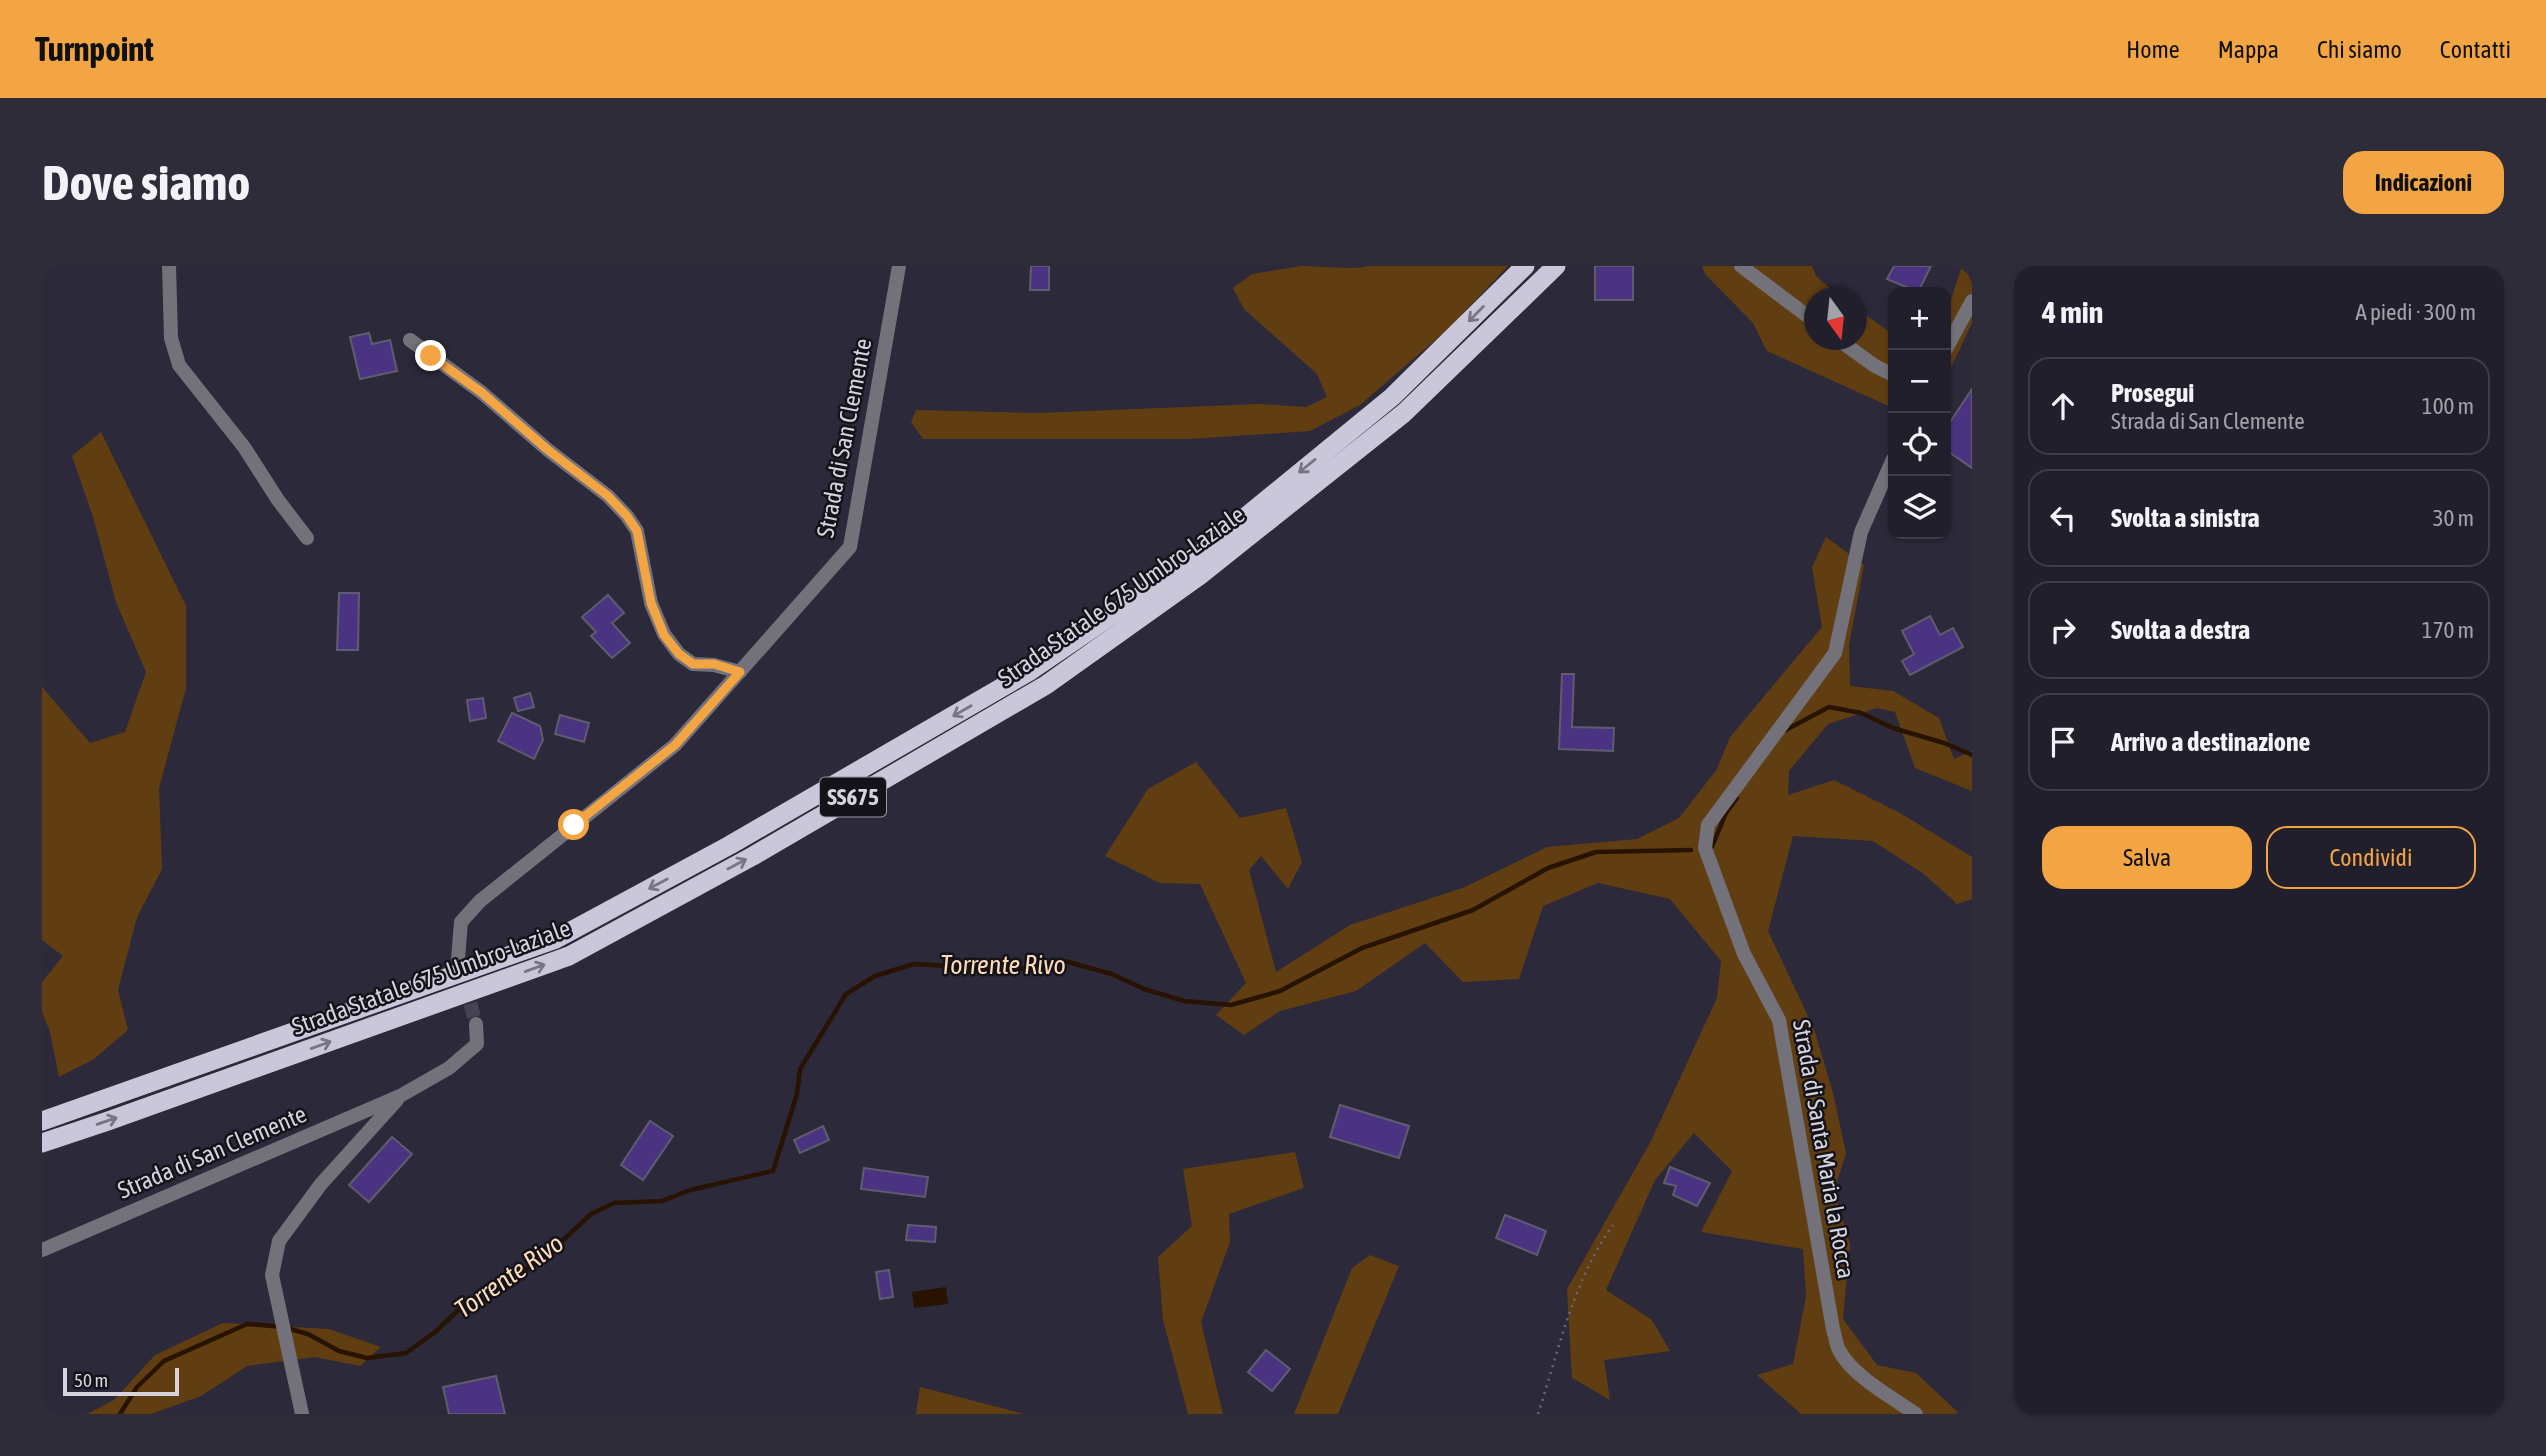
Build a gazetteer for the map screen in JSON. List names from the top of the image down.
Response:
{
  "streets": {
    "highway": ["Strada Statale 675 Umbro-Laziale", "SS675"],
    "street": ["Strada di San Clemente", "Strada di Santa Maria la Rocca"]
  },
  "water": ["Torrente Rivo"],
  "scale_bar": "50 m",
  "north": "bottom",
  "page": {
    "header": "Turnpoint",
    "nav": [
      "Home",
      "Mappa",
      "Chi siamo",
      "Contatti"
    ],
    "buttons": [
      "Indicazioni",
      ["Salva", "Condividi"]
    ],
    "title": "Dove siamo",
    "heading": ["4 min", "A piedi · 300 m"],
    "map_buttons": ["+", "−"],
    "list": [
      ["Prosegui", "Strada di San Clemente", "100 m"],
      ["Svolta a sinistra", "30 m"],
      ["Svolta a destra", "170 m"],
      "Arrivo a destinazione"
    ],
    "scale": "50 m"
  }
}
